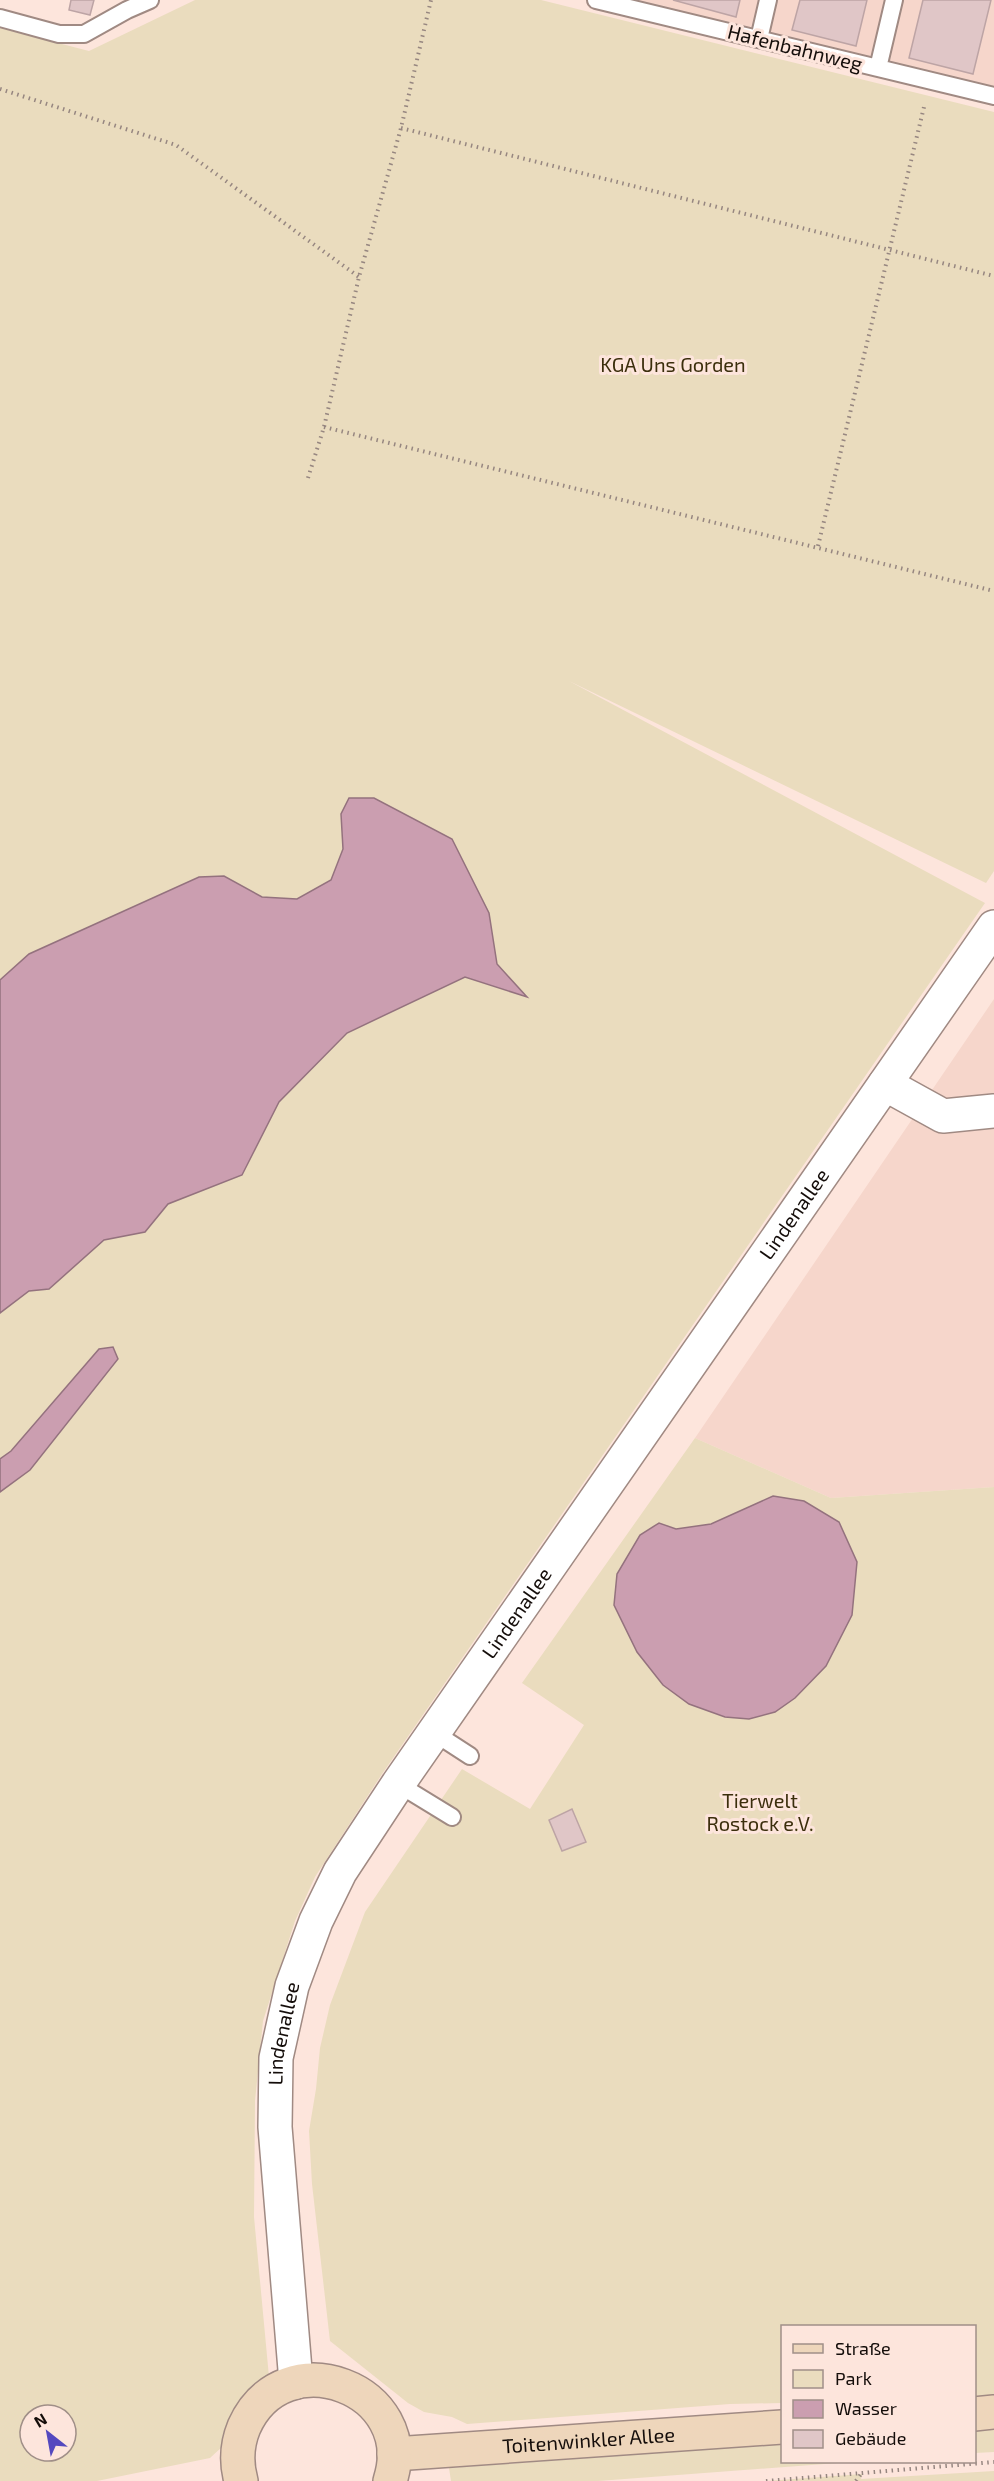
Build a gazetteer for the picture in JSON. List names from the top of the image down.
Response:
{
  "streets": {
    "street": ["Lindenallee", "Toitenwinkler Allee"],
    "lane": ["Hafenbahnweg"]
  },
  "parks": ["KGA Uns Gorden", "Tierwelt Rostock e.V."],
  "legend": [
    "Straße",
    "Park",
    "Wasser",
    "Gebäude"
  ],
  "north": "top left"
}
